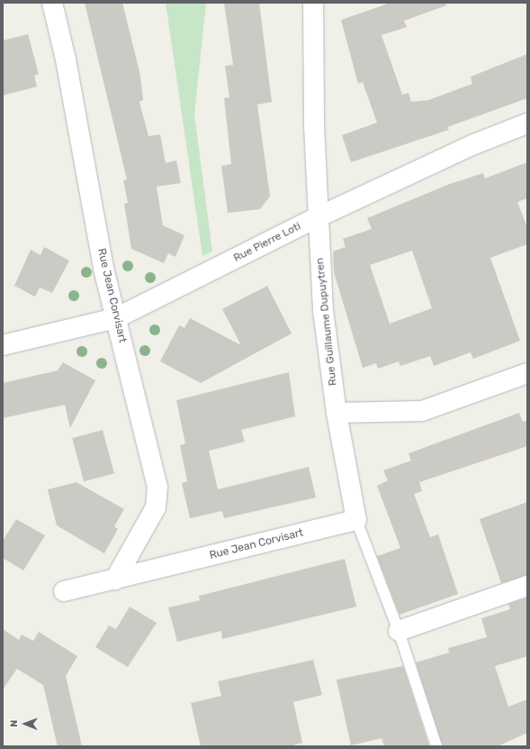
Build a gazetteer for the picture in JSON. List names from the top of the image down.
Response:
{
  "streets": {
    "street": ["Rue Pierre Loti", "Rue Jean Corvisart", "Rue Guillaume Dupuytren"]
  },
  "crossings": [
    ["Rue Pierre Loti", "Rue Jean Corvisart"],
    ["Rue Pierre Loti", "Rue Guillaume Dupuytren"],
    ["Rue Jean Corvisart", "Rue Guillaume Dupuytren"]
  ],
  "north": "left"
}
